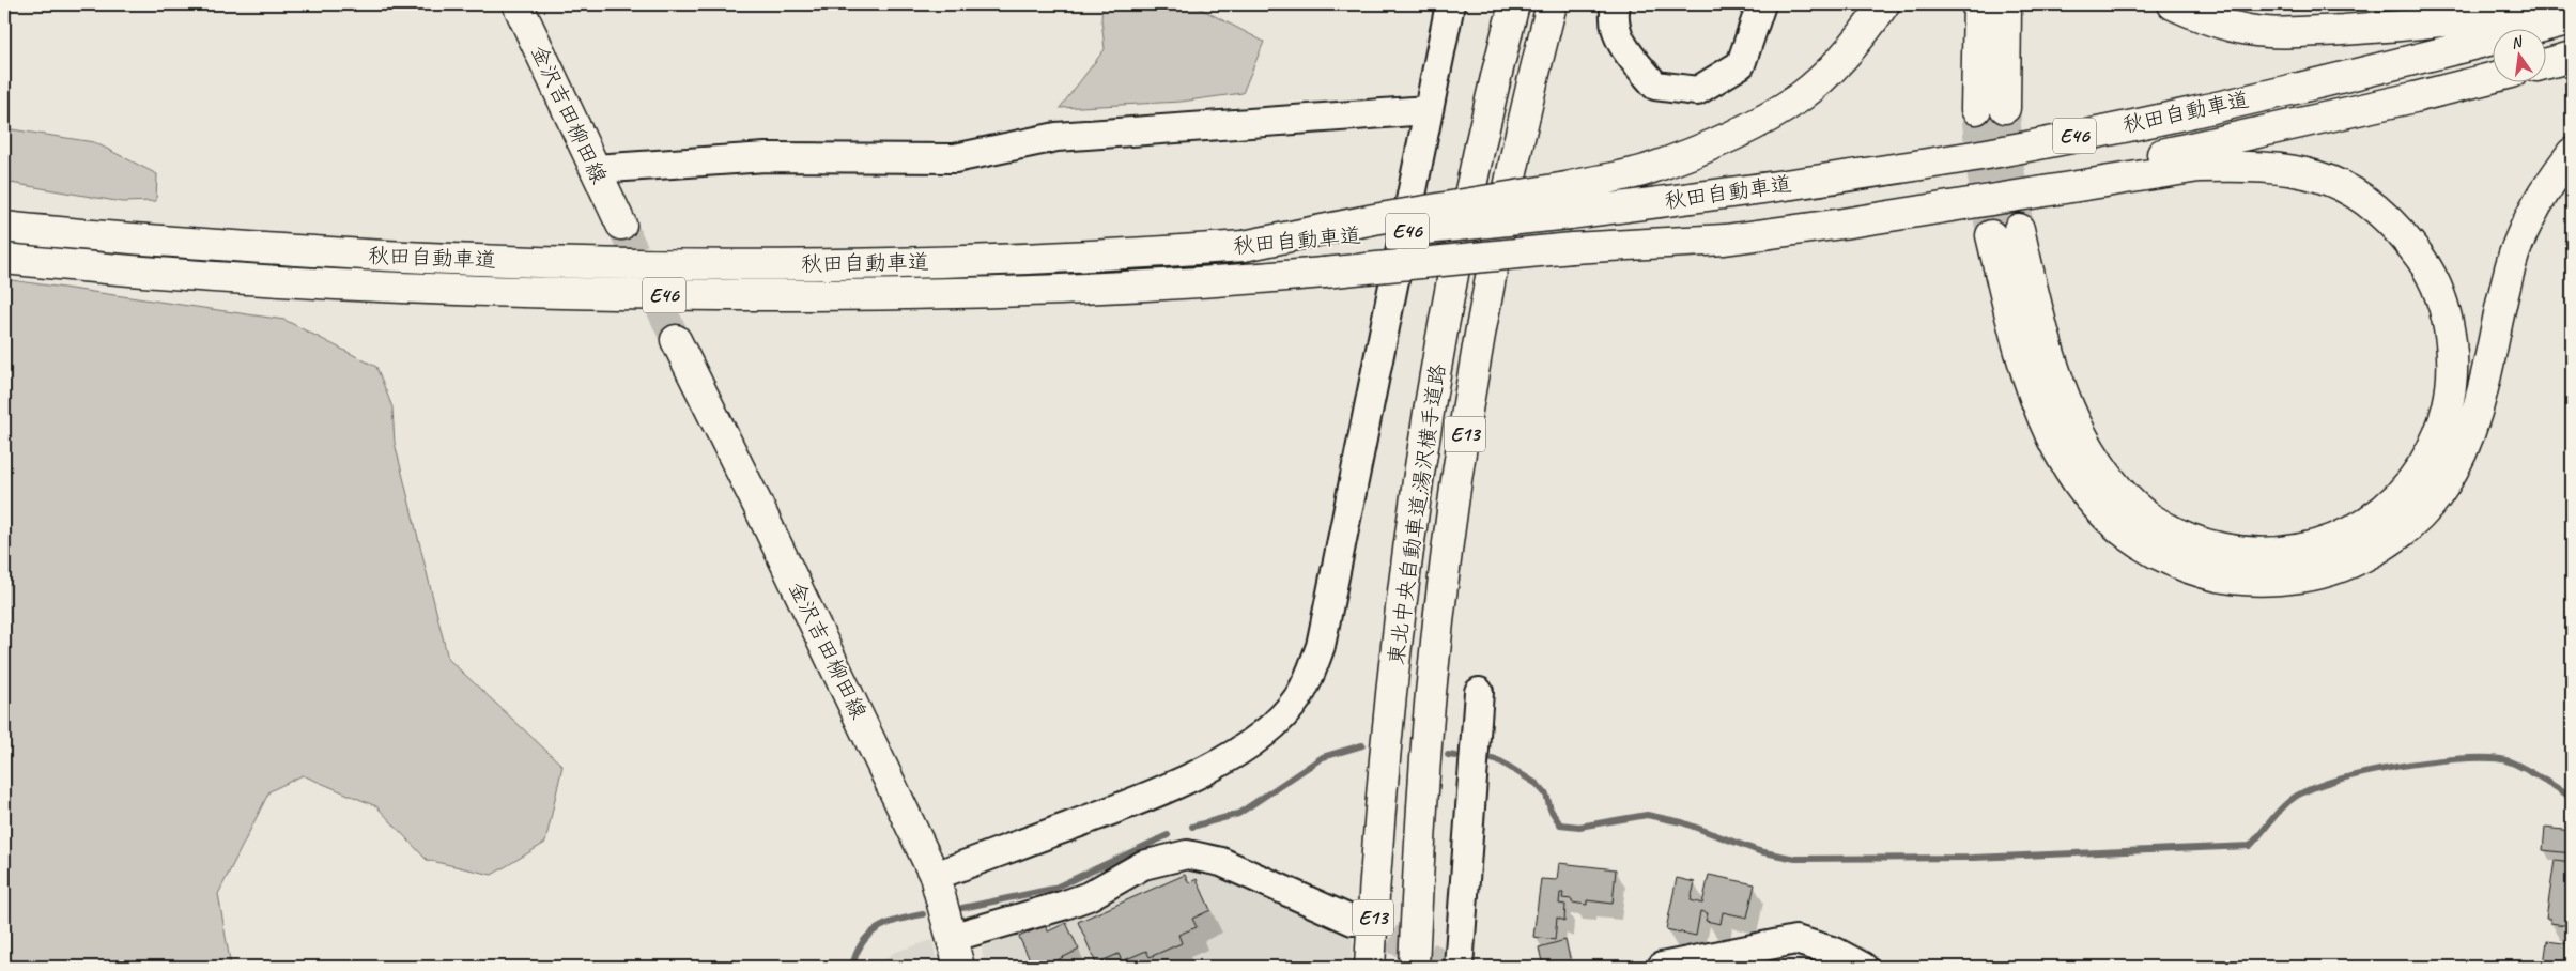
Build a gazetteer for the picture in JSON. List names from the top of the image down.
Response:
{
  "streets": {
    "main road": [
      "秋田自動車道",
      "金沢吉田柳田線",
      "E46",
      "E13",
      "東北中央自動車道;湯沢横手道路"
    ]
  },
  "north": "top"
}
